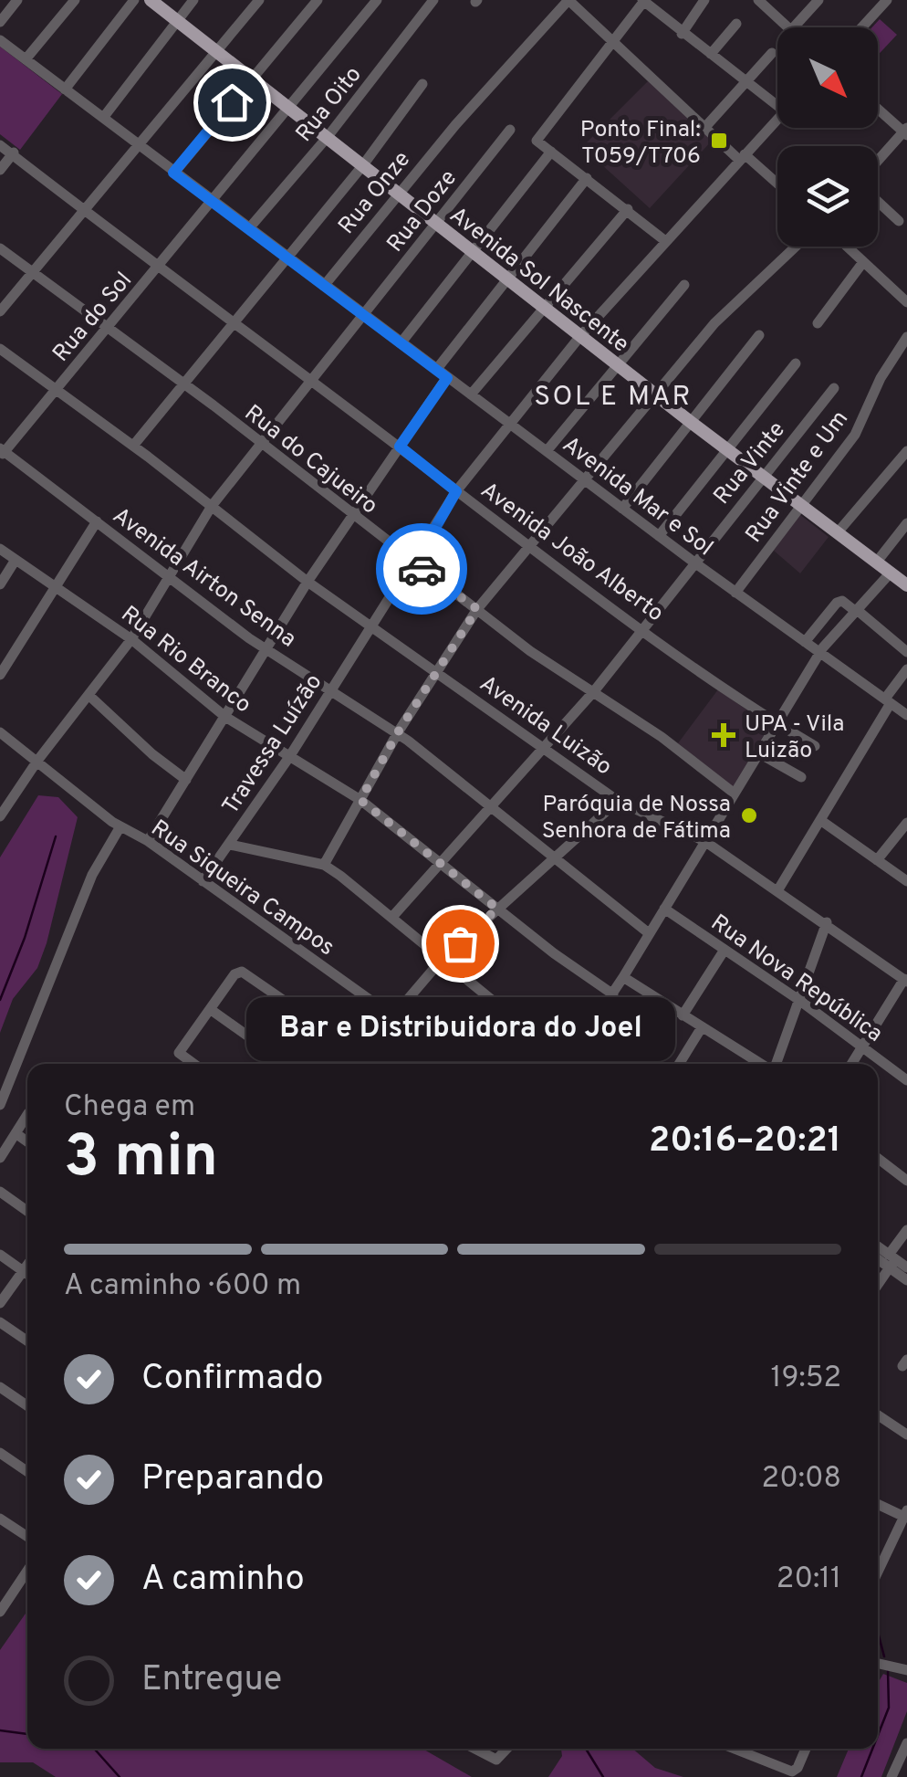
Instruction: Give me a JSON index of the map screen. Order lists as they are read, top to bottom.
{
  "streets": {
    "main road": ["Avenida Sol Nascente"],
    "street": [
      "Rua Oito",
      "Rua Onze",
      "Rua Doze",
      "Rua do Sol",
      "Rua do Cajueiro",
      "Rua Vinte",
      "Rua Vinte e Um",
      "Avenida Mar e Sol",
      "Avenida João Alberto",
      "Avenida Airton Senna",
      "Rua Rio Branco",
      "Avenida Luizão",
      "Travessa Luízão",
      "Rua Siqueira Campos",
      "Rua Nova República"
    ]
  },
  "crossings": [
    ["Rua Oito", "Avenida Sol Nascente"],
    ["Rua Oito", "Avenida Mar e Sol"],
    ["Rua Onze", "Avenida Sol Nascente"],
    ["Rua Onze", "Avenida Mar e Sol"],
    ["Rua Doze", "Avenida Sol Nascente"],
    ["Rua Doze", "Rua do Cajueiro"],
    ["Rua Doze", "Avenida Mar e Sol"],
    ["Rua Doze", "Avenida João Alberto"],
    ["Rua Doze", "Avenida Airton Senna"],
    ["Rua Doze", "Rua Rio Branco"],
    ["Rua Doze", "Avenida Luizão"],
    ["Rua Doze", "Rua Siqueira Campos"],
    ["Avenida Sol Nascente", "Rua do Sol"],
    ["Avenida Sol Nascente", "Rua Vinte"],
    ["Avenida Sol Nascente", "Rua Vinte e Um"],
    ["Avenida Sol Nascente", "Travessa Luízão"],
    ["Rua do Sol", "Rua do Cajueiro"],
    ["Rua do Sol", "Avenida Mar e Sol"],
    ["Rua do Sol", "Avenida João Alberto"],
    ["Rua do Sol", "Avenida Airton Senna"],
    ["Rua do Sol", "Avenida Luizão"],
    ["Rua do Cajueiro", "Rua Vinte"],
    ["Rua do Cajueiro", "Travessa Luízão"],
    ["Rua Vinte", "Avenida Mar e Sol"],
    ["Rua Vinte", "Avenida João Alberto"],
    ["Rua Vinte", "Avenida Airton Senna"],
    ["Rua Vinte", "Rua Rio Branco"],
    ["Rua Vinte", "Avenida Luizão"],
    ["Rua Vinte e Um", "Avenida Mar e Sol"],
    ["Avenida Mar e Sol", "Travessa Luízão"],
    ["Avenida João Alberto", "Travessa Luízão"],
    ["Avenida Airton Senna", "Travessa Luízão"],
    ["Rua Rio Branco", "Travessa Luízão"],
    ["Avenida Luizão", "Travessa Luízão"],
    ["Travessa Luízão", "Rua Siqueira Campos"]
  ],
  "districts": ["SOL E MAR"],
  "places": {
    "transit": ["Ponto Final: T059/T706"],
    "health": ["UPA - Vila Luizão"],
    "other": ["Paróquia de Nossa Senhora de Fátima", "Bar e Distribuidora do Joel"]
  },
  "north": "bottom right",
  "page": {
    "bubble": "Bar e Distribuidora do Joel",
    "heading": ["3 min", "Chega em", "20:16–20:21"],
    "bar": "A caminho · 600 m",
    "list": [
      ["Confirmado", "19:52"],
      ["Preparando", "20:08"],
      ["A caminho", "20:11"],
      "Entregue"
    ]
  }
}
